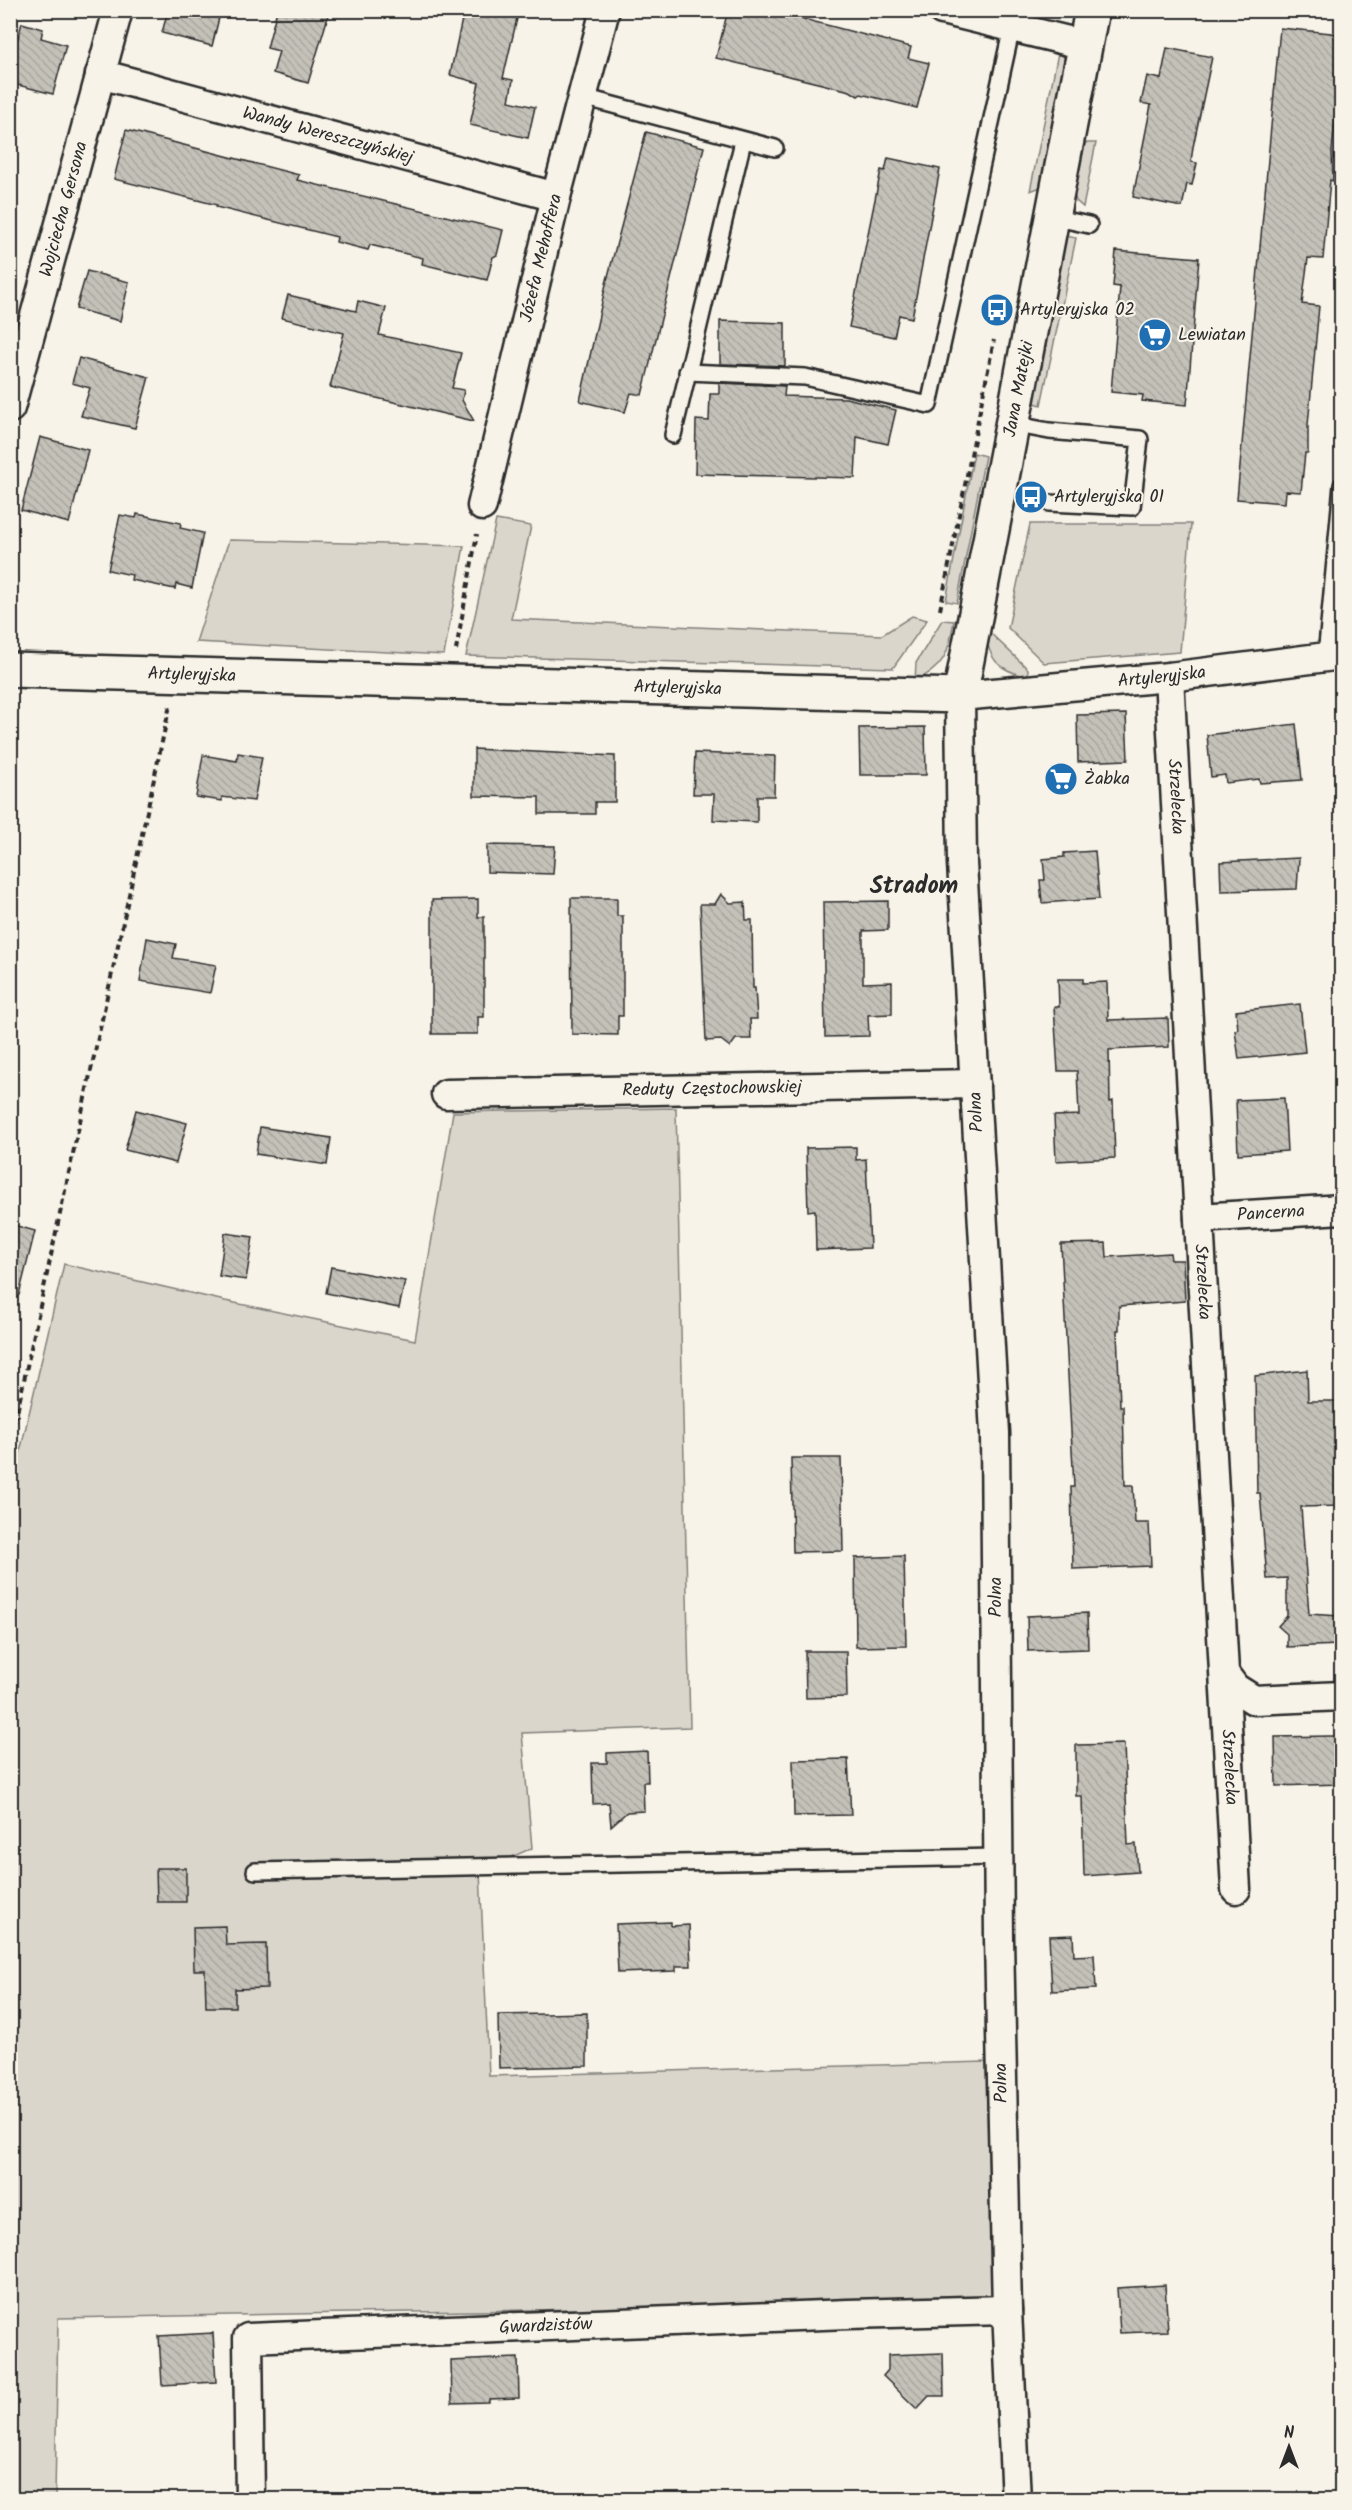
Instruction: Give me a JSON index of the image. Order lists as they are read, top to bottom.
{
  "streets": {
    "street": [
      "Wandy Wereszczyńskiej",
      "Wojciecha Gersona",
      "Józefa Mehoffera",
      "Jana Matejki",
      "Artyleryjska",
      "Strzelecka",
      "Reduty Częstochowskiej",
      "Polna",
      "Pancerna",
      "Gwardzistów"
    ]
  },
  "crossings": [
    ["Wandy Wereszczyńskiej", "Wojciecha Gersona"],
    ["Wandy Wereszczyńskiej", "Józefa Mehoffera"],
    ["Jana Matejki", "Artyleryjska"],
    ["Jana Matejki", "Polna"],
    ["Artyleryjska", "Strzelecka"],
    ["Artyleryjska", "Polna"],
    ["Strzelecka", "Pancerna"],
    ["Reduty Częstochowskiej", "Polna"],
    ["Polna", "Gwardzistów"]
  ],
  "districts": ["Stradom"],
  "places": {
    "bus stop": ["Artyleryjska 02", "Artyleryjska 01"],
    "supermarket": ["Lewiatan", "Żabka"]
  },
  "north": "top"
}
